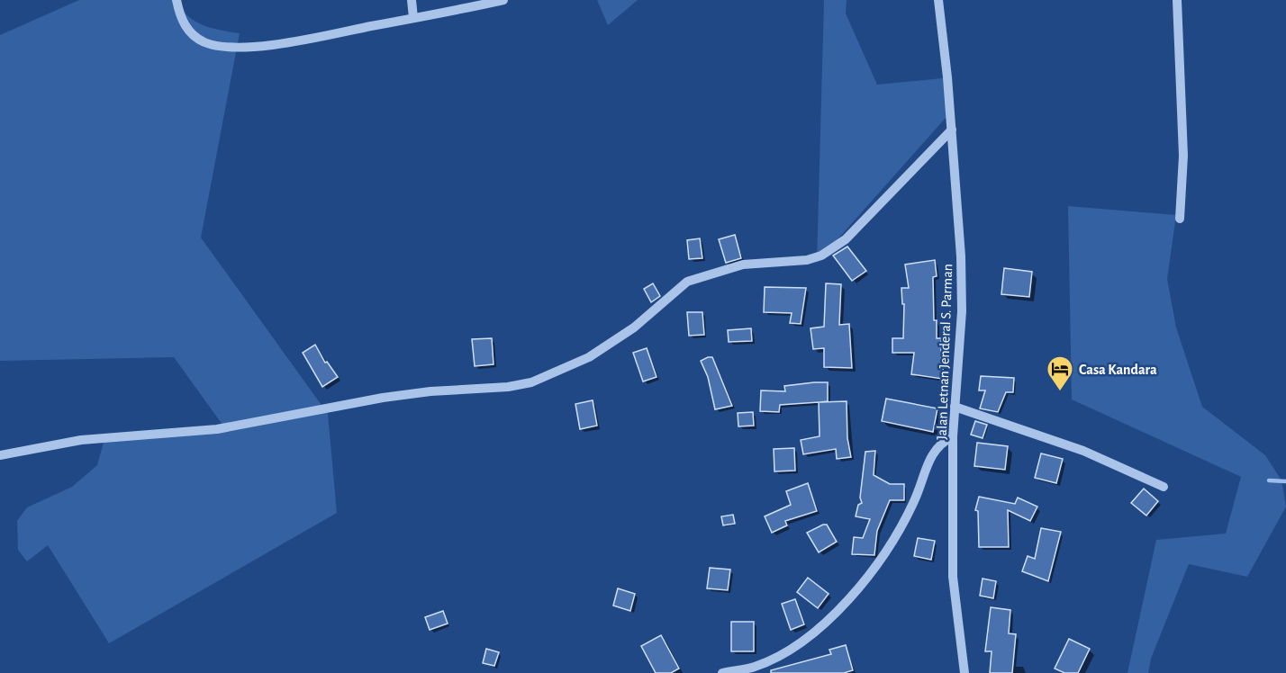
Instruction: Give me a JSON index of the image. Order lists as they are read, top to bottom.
{
  "streets": {
    "street": ["Jalan Letnan Jenderal S. Parman"]
  },
  "places": {
    "hotel": ["Casa Kandara"]
  }
}
